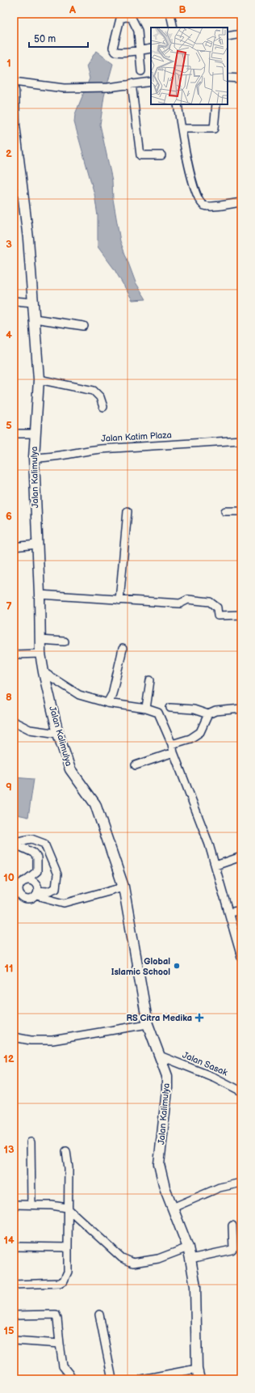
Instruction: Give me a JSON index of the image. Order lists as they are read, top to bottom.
{
  "streets": {
    "street": ["Jalan Katim Plaza", "Jalan Kalimulya", "Jalan Sasak"]
  },
  "crossings": [
    ["Jalan Katim Plaza", "Jalan Kalimulya"],
    ["Jalan Kalimulya", "Jalan Sasak"]
  ],
  "places": {
    "other": ["Global Islamic School"],
    "health": ["RS Citra Medika"]
  },
  "scale_bar": "50 m",
  "grid": {
    "columns": ["A", "B"],
    "rows": [
      "1",
      "2",
      "3",
      "4",
      "5",
      "6",
      "7",
      "8",
      "9",
      "10",
      "11",
      "12",
      "13",
      "14",
      "15"
    ]
  }
}
